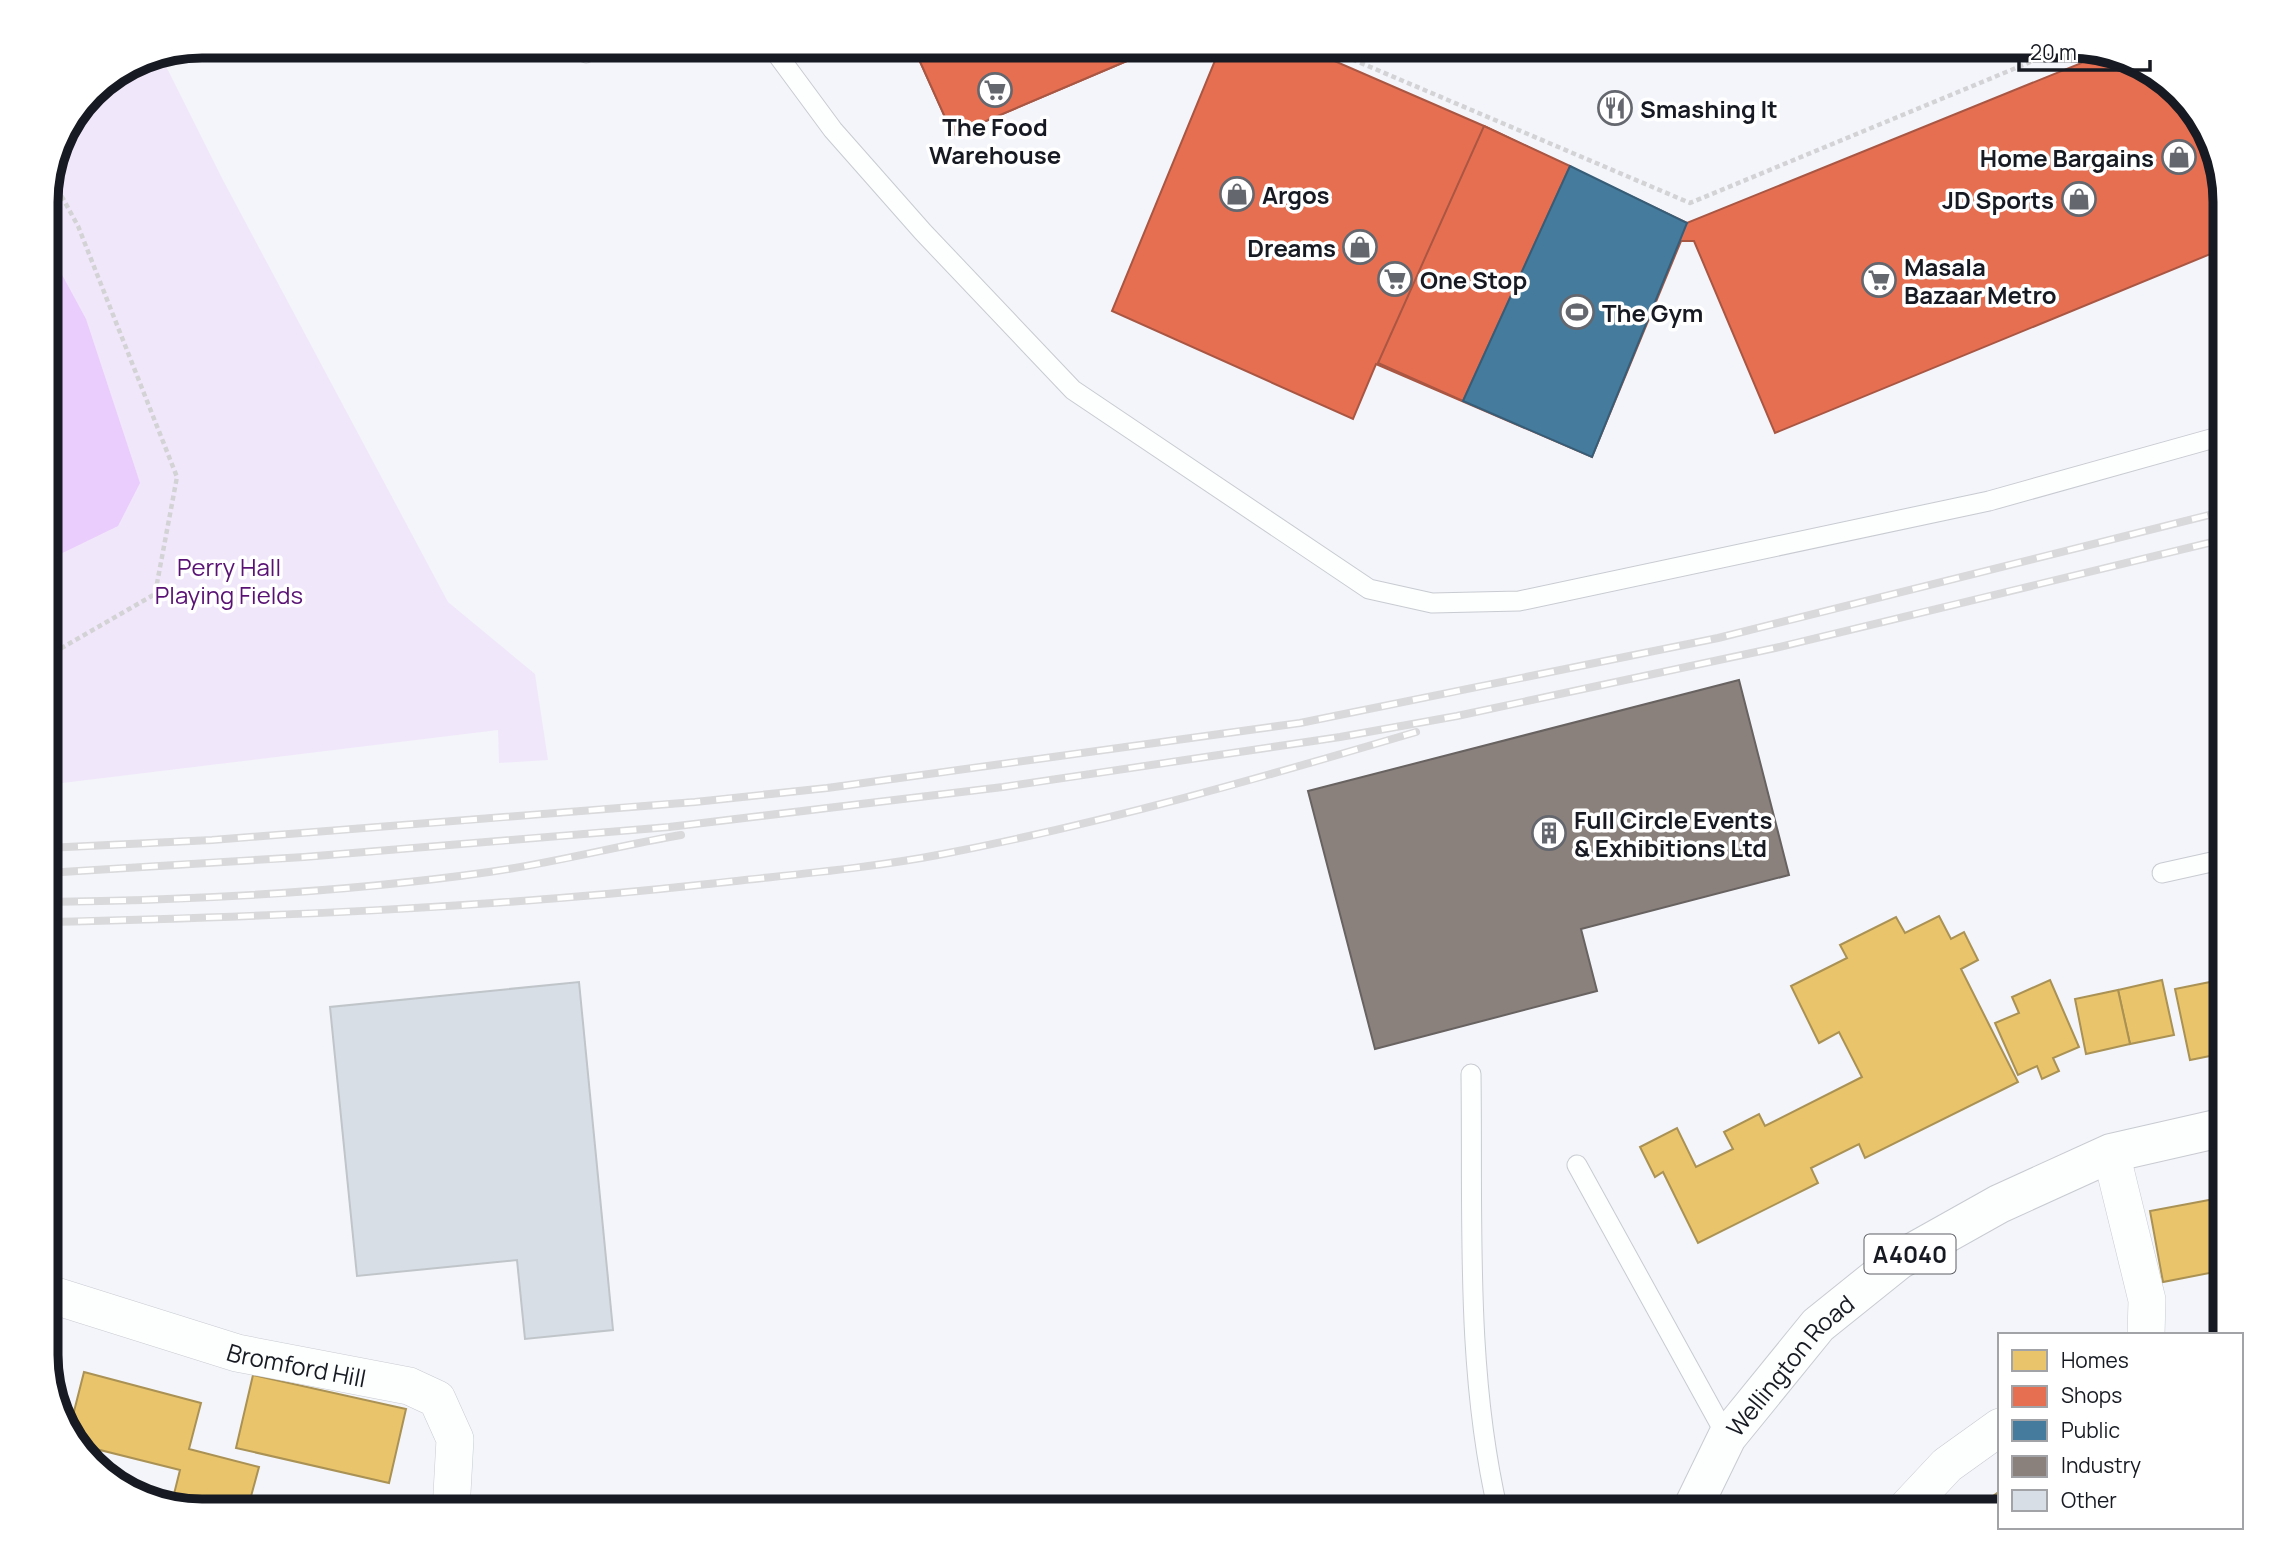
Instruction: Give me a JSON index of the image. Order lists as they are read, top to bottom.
{
  "streets": {
    "main road": ["A4040", "Wellington Road"],
    "street": ["Bromford Hill"]
  },
  "parks": ["Perry Hall Playing Fields"],
  "places": {
    "supermarket": ["The Food Warehouse", "One Stop", "Masala Bazaar Metro"],
    "restaurant": ["Smashing It"],
    "shop": [
      "Home Bargains",
      "Argos",
      "JD Sports",
      "Dreams"
    ],
    "sports": ["The Gym"],
    "building": ["Full Circle Events & Exhibitions Ltd"]
  },
  "legend": [
    "Homes",
    "Shops",
    "Public",
    "Industry",
    "Other"
  ],
  "scale_bar": "20 m"
}
